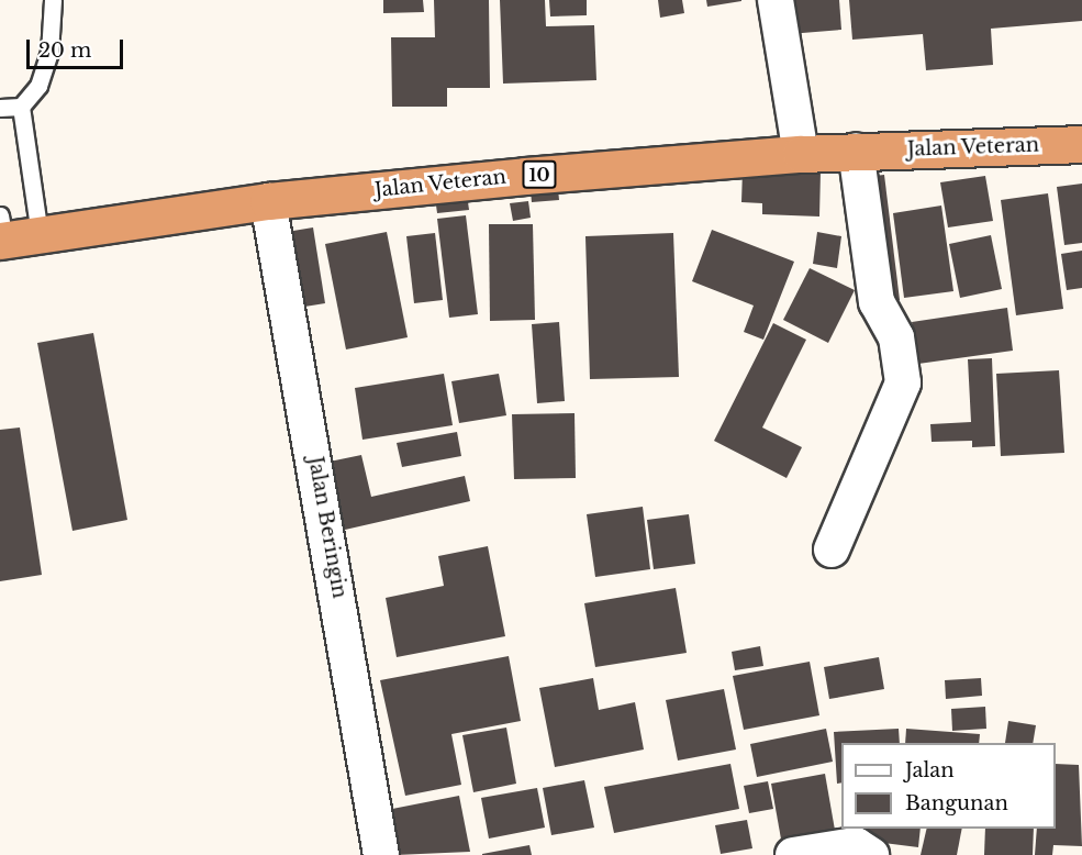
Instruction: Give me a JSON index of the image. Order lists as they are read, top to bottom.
{
  "streets": {
    "highway": ["Jalan Veteran", "10"],
    "street": ["Jalan Beringin"]
  },
  "crossings": [
    ["Jalan Veteran", "Jalan Beringin"]
  ],
  "legend": ["Jalan", "Bangunan"],
  "scale_bar": "20 m"
}
